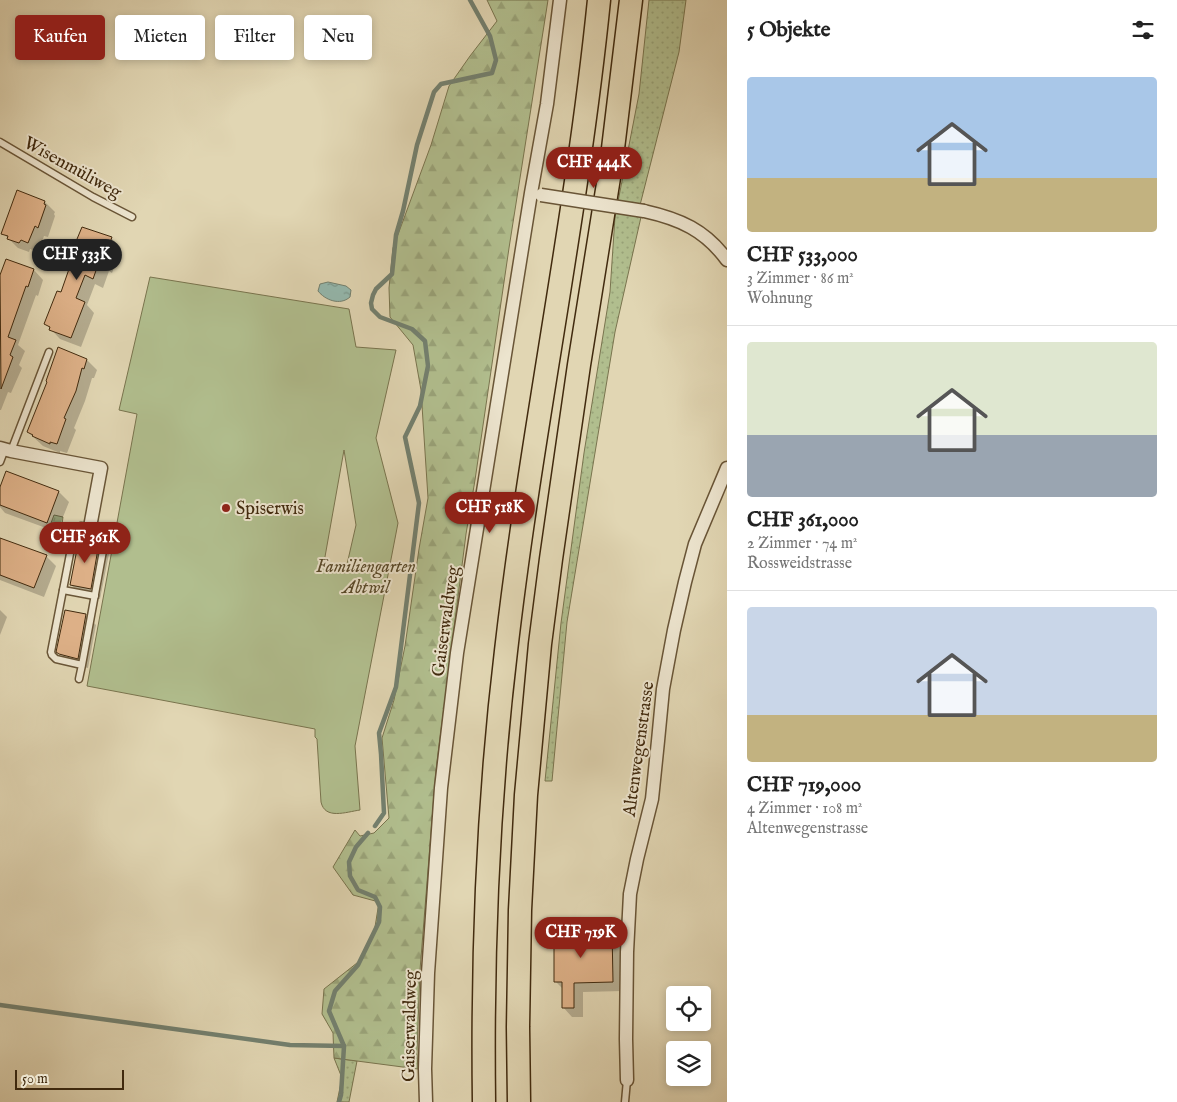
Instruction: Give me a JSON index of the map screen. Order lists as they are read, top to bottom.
{
  "streets": {
    "street": ["Gaiserwaldweg", "Altenwegenstrasse"],
    "lane": ["Wisenmüliweg"]
  },
  "parks": ["Familiengarten Abtwil"],
  "places": ["Spiserwis"],
  "scale_bar": "50 m",
  "page": {
    "heading": "5 Objekte",
    "chip": [
      "Kaufen",
      "Mieten",
      "Filter",
      "Neu"
    ],
    "list": [
      {
        "name": "CHF 533,000",
        "note": "3 Zimmer · 86 m² · Wohnung"
      },
      {
        "name": "CHF 361,000",
        "note": "2 Zimmer · 74 m² · Rossweidstrasse"
      },
      {
        "name": "CHF 719,000",
        "note": "4 Zimmer · 108 m² · Altenwegenstrasse"
      }
    ],
    "price": [
      "CHF 444K",
      "CHF 533K",
      "CHF 518K",
      "CHF 361K",
      "CHF 719K"
    ],
    "scale": "50 m"
  }
}
